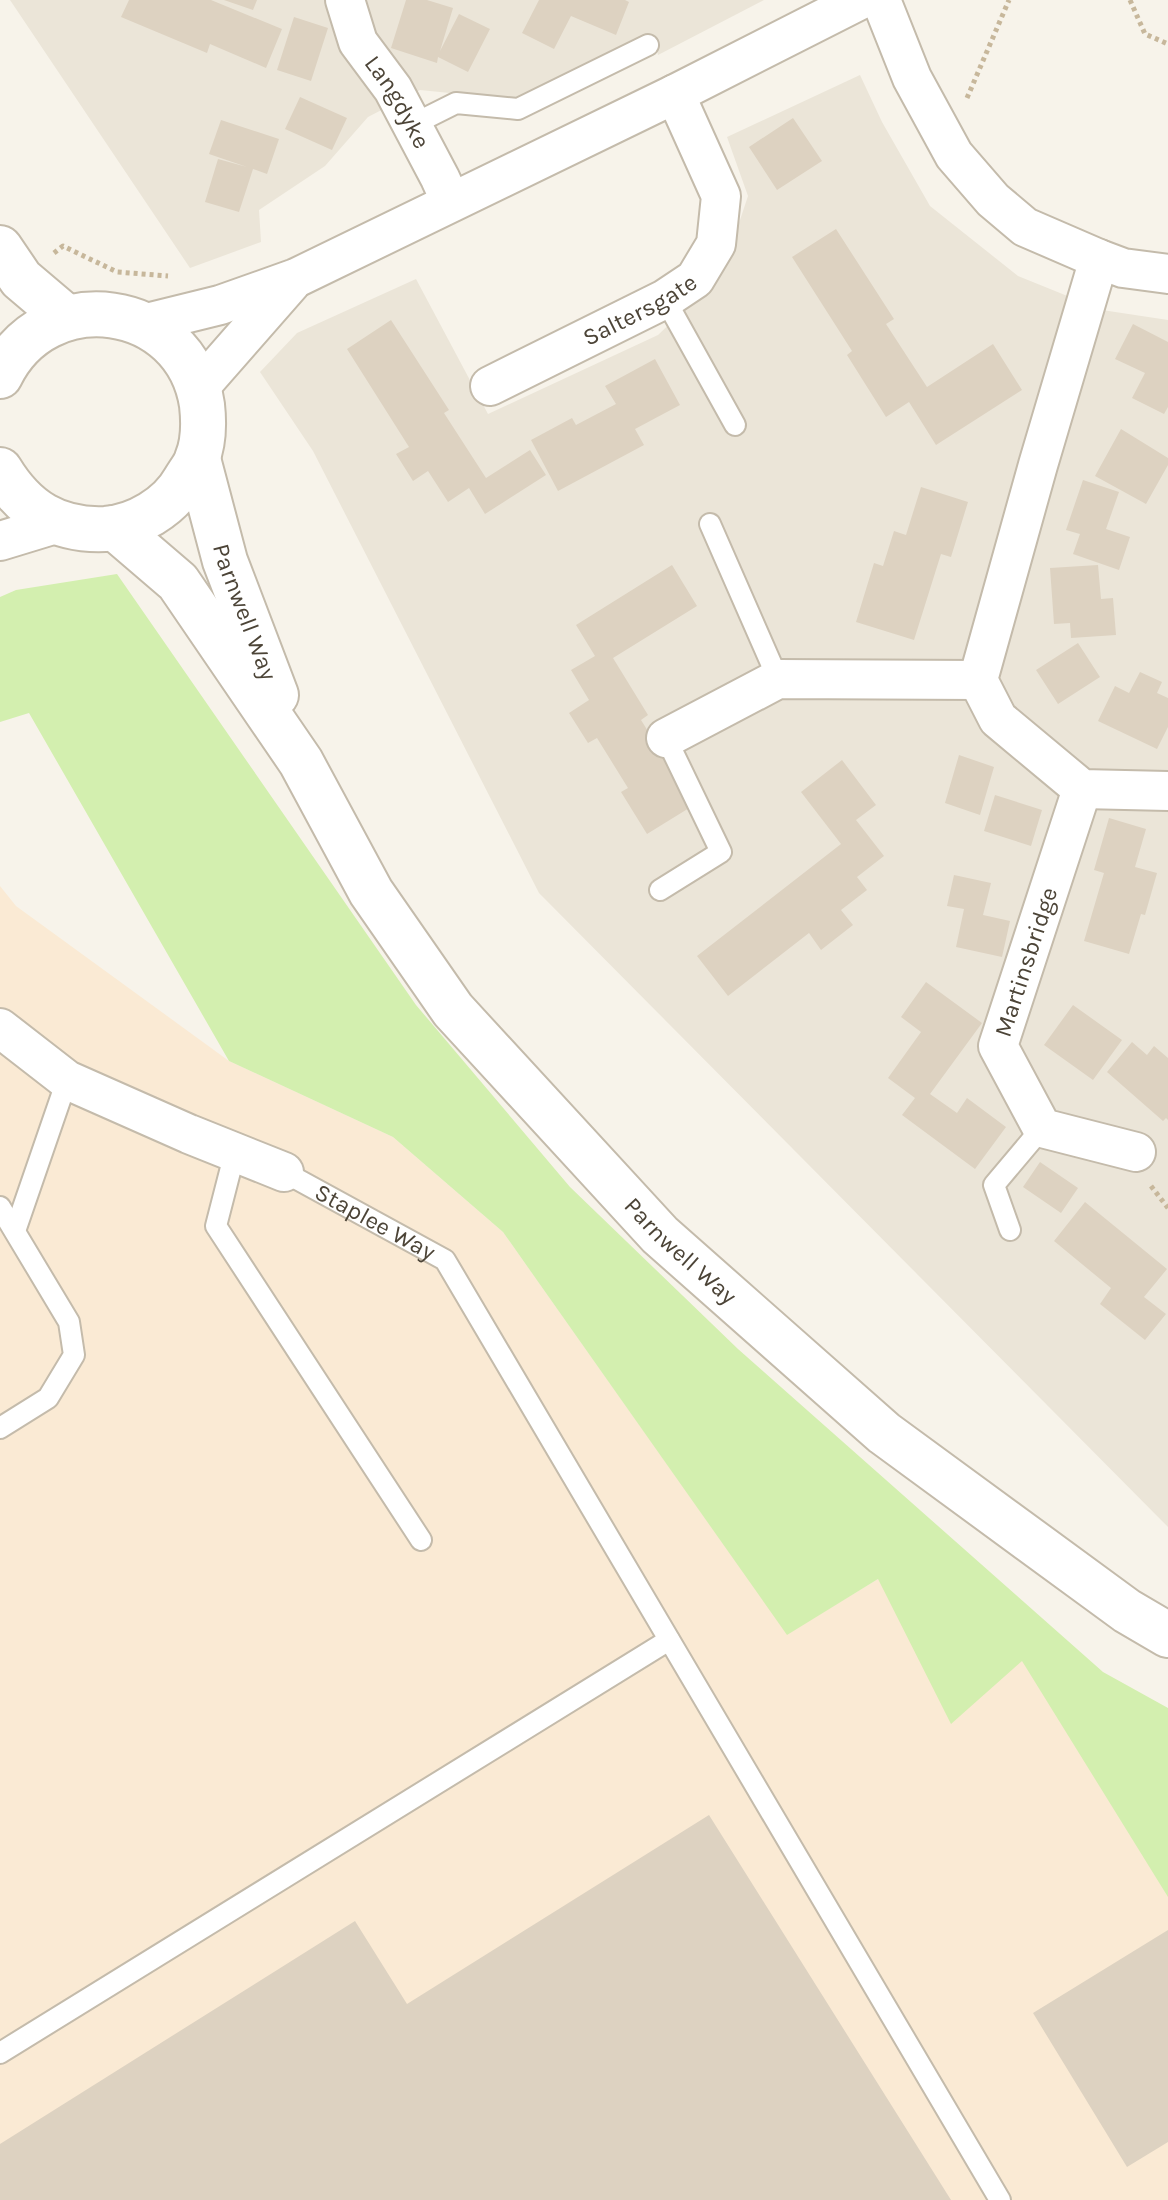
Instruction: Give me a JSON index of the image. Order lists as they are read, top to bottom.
{
  "streets": {
    "street": [
      "Langdyke",
      "Saltersgate",
      "Parnwell Way",
      "Martinsbridge",
      "Staplee Way"
    ]
  }
}
